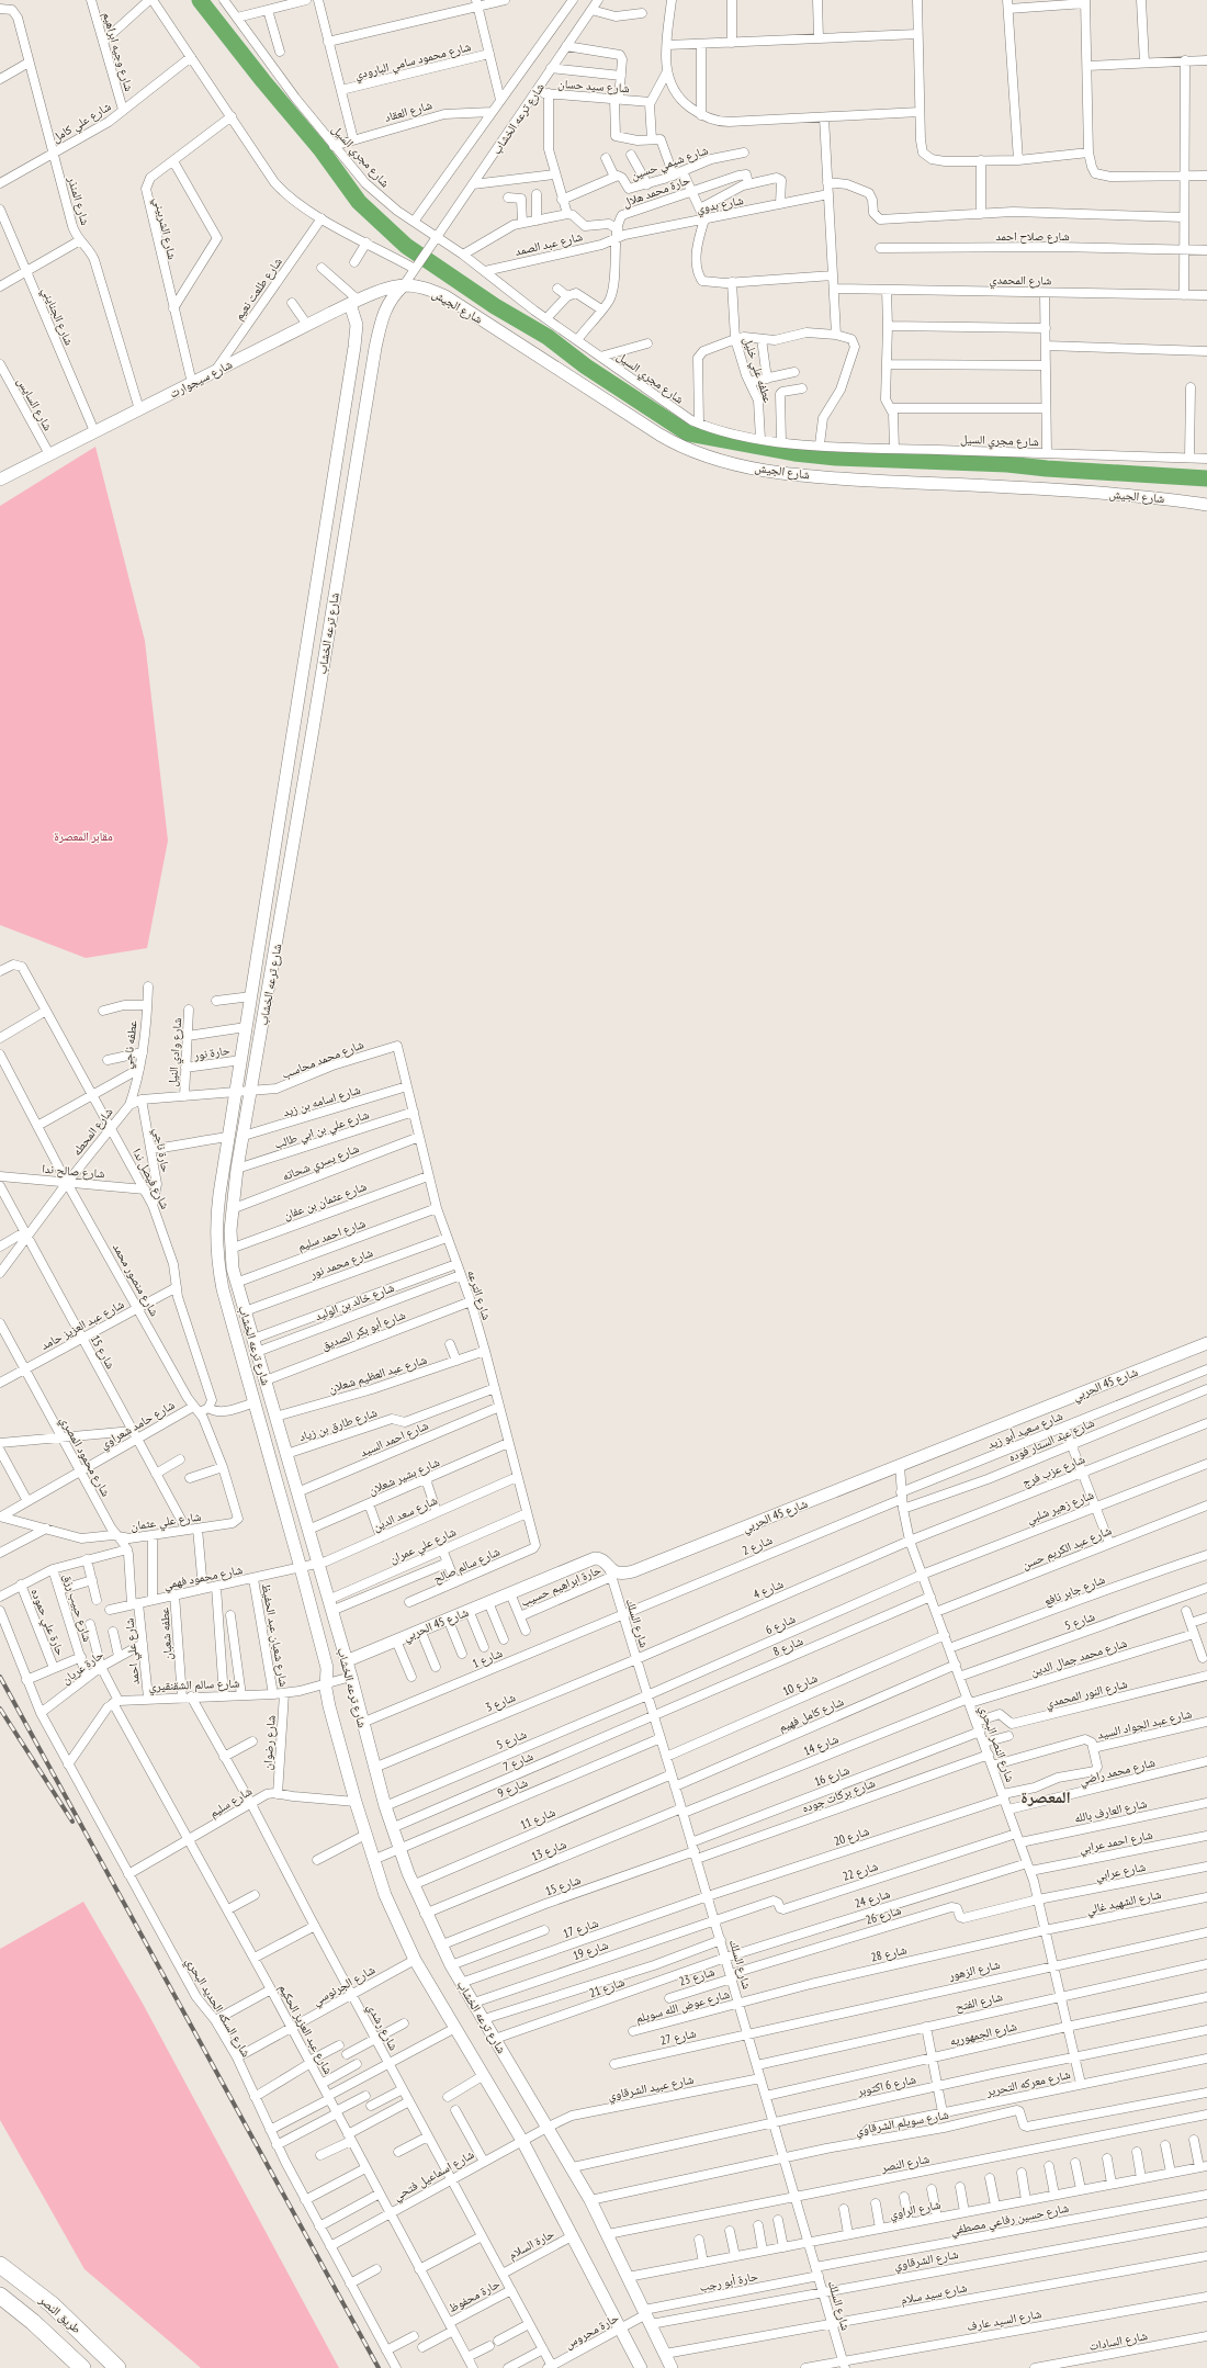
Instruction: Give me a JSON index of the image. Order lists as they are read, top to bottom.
{
  "streets": {
    "highway": ["طريق النصر"],
    "street": [
      "شارع وجيه ابراهيم",
      "شارع محمود سامي البارودي",
      "شارع سيد حسان",
      "شارع العقاد",
      "شارع ترعه الخشاب",
      "شارع علي كامل",
      "شارع مجري السيل",
      "شارع شيمي حسين",
      "حارة محمد هلال",
      "شارع المنذر",
      "شارع بدوي",
      "شارع الشربيني",
      "شارع صلاح احمد",
      "شارع عبد الصمد",
      "شارع المحمدي",
      "شارع طلعت نعيم",
      "شارع الجيش",
      "شارع الجنايني",
      "عطفه علي خليل",
      "شارع سيجوارت",
      "شارع السايس",
      "عطفه ناجي",
      "شارع وادي النيل",
      "حارة نور",
      "شارع محمد محاسب",
      "شارع اسامه بن زيد",
      "شارع علي بن ابي طالب",
      "شارع المحطه",
      "حارة ناجي",
      "شارع يسري شحاته",
      "شارع صالح ندا",
      "شارع فيصل ندا",
      "شارع عثمان بن عفان",
      "شارع احمد سليم",
      "شارع محمد نور",
      "شارع منصور محمد",
      "شارع الترعه",
      "شارع خالد بن الوليد",
      "شارع عبد العزيز حامد",
      "شارع أبو بكر الصديق",
      "شارع 15",
      "شارع عبد العظيم شعلان",
      "شارع 45 الحربي",
      "شارع حامد شعراوي",
      "شارع طارق بن زياد",
      "شارع سعيد أبو زيد",
      "شارع احمد السيد",
      "شارع عبد الستار فوده",
      "شارع محمود المصري",
      "شارع عزب فرج",
      "شارع بشير شعلان",
      "شارع زهير شلبي",
      "شارع سعد الدين",
      "شارع علي عثمان",
      "شارع علي عمران",
      "شارع 2",
      "شارع عبد الكريم حسن",
      "شارع سالم صالح",
      "شارع محمود فهمي",
      "حارة ابراهيم حسيب",
      "شارع 4",
      "شارع جابر نافع",
      "شارع حبيب رزق",
      "شارع 5",
      "حارة علي حموده",
      "شارع السلك",
      "شارع 6",
      "عطفه شعبان",
      "شارع شعبان عبد الحفيظ",
      "شارع 8",
      "شارع علي احمد",
      "شارع محمد جمال الدين",
      "شارع 1",
      "حارة عريان",
      "شارع سالم الشقنقيري",
      "شارع 10",
      "شارع النور المحمدي",
      "شارع 3",
      "شارع كامل فهيم",
      "شارع عبد الجواد السيد",
      "شارع رضوان",
      "شارع النصر البحري",
      "شارع 14",
      "شارع 7",
      "شارع محمد راضي",
      "شارع 16",
      "شارع 9",
      "شارع بركات جوده",
      "شارع سليم",
      "شارع العارف بالله",
      "شارع 11",
      "شارع 20",
      "شارع احمد عرابي",
      "شارع 13",
      "شارع 22",
      "شارع عرابي",
      "شارع 24",
      "شارع الشهيد غالي",
      "شارع 26",
      "شارع 17",
      "شارع 19",
      "شارع 28",
      "شارع الزهور",
      "شارع 23",
      "شارع الجرنوسي",
      "شارع 21",
      "شارع الفتح",
      "شارع عوض الله سويلم",
      "شارع السكه الحديد البحري",
      "شارع رشدي",
      "شارع عبد العزيز الحكيم",
      "شارع الجمهوريه",
      "شارع 27",
      "شارع معركه التحرير",
      "شارع 6 اكتوبر",
      "شارع عبيد الشرقاوي",
      "شارع سويلم الشرقاوي",
      "شارع النصر",
      "شارع اسماعيل فتحي",
      "شارع الراوي",
      "شارع حسين رفاعي مصطفي",
      "حارة السلام",
      "شارع الشرقاوي",
      "حارة أبو رجب",
      "شارع سيد سلام",
      "حارة محفوظ",
      "شارع السيد عارف",
      "حارة محروس",
      "شارع السادات"
    ]
  },
  "crossings": [
    ["شارع وجيه ابراهيم", "شارع علي كامل"],
    ["شارع سيد حسان", "شارع ترعه الخشاب"],
    ["شارع العقاد", "شارع ترعه الخشاب"],
    ["شارع العقاد", "شارع مجري السيل"],
    ["شارع ترعه الخشاب", "شارع مجري السيل"],
    ["شارع ترعه الخشاب", "شارع الجيش"],
    ["شارع ترعه الخشاب", "شارع سيجوارت"],
    ["شارع ترعه الخشاب", "حارة نور"],
    ["شارع ترعه الخشاب", "شارع محمد محاسب"],
    ["شارع ترعه الخشاب", "شارع اسامه بن زيد"],
    ["شارع ترعه الخشاب", "شارع علي بن ابي طالب"],
    ["شارع ترعه الخشاب", "شارع المحطه"],
    ["شارع ترعه الخشاب", "شارع يسري شحاته"],
    ["شارع ترعه الخشاب", "شارع عثمان بن عفان"],
    ["شارع ترعه الخشاب", "شارع احمد سليم"],
    ["شارع ترعه الخشاب", "شارع محمد نور"],
    ["شارع ترعه الخشاب", "شارع خالد بن الوليد"],
    ["شارع ترعه الخشاب", "شارع أبو بكر الصديق"],
    ["شارع ترعه الخشاب", "شارع 15"],
    ["شارع ترعه الخشاب", "شارع عبد العظيم شعلان"],
    ["شارع ترعه الخشاب", "شارع 45 الحربي"],
    ["شارع ترعه الخشاب", "شارع طارق بن زياد"],
    ["شارع ترعه الخشاب", "شارع احمد السيد"],
    ["شارع ترعه الخشاب", "شارع بشير شعلان"],
    ["شارع ترعه الخشاب", "شارع سعد الدين"],
    ["شارع ترعه الخشاب", "شارع علي عمران"],
    ["شارع ترعه الخشاب", "شارع سالم صالح"],
    ["شارع ترعه الخشاب", "شارع محمود فهمي"],
    ["شارع ترعه الخشاب", "شارع 5"],
    ["شارع ترعه الخشاب", "شارع 1"],
    ["شارع ترعه الخشاب", "شارع سالم الشقنقيري"],
    ["شارع ترعه الخشاب", "شارع 3"],
    ["شارع ترعه الخشاب", "شارع 7"],
    ["شارع ترعه الخشاب", "شارع 9"],
    ["شارع ترعه الخشاب", "شارع سليم"],
    ["شارع ترعه الخشاب", "شارع 11"],
    ["شارع ترعه الخشاب", "شارع 13"],
    ["شارع ترعه الخشاب", "شارع 17"],
    ["شارع ترعه الخشاب", "شارع 19"],
    ["شارع ترعه الخشاب", "شارع الجرنوسي"],
    ["شارع ترعه الخشاب", "شارع 21"],
    ["شارع ترعه الخشاب", "شارع 6 اكتوبر"],
    ["شارع ترعه الخشاب", "شارع عبيد الشرقاوي"],
    ["شارع ترعه الخشاب", "شارع سويلم الشرقاوي"],
    ["شارع ترعه الخشاب", "شارع النصر"],
    ["شارع ترعه الخشاب", "شارع اسماعيل فتحي"],
    ["شارع ترعه الخشاب", "شارع الراوي"],
    ["شارع ترعه الخشاب", "حارة السلام"],
    ["شارع ترعه الخشاب", "شارع الشرقاوي"],
    ["شارع ترعه الخشاب", "حارة أبو رجب"],
    ["شارع ترعه الخشاب", "شارع سيد سلام"],
    ["شارع ترعه الخشاب", "حارة محروس"],
    ["شارع علي كامل", "شارع المنذر"],
    ["شارع مجري السيل", "شارع عبد الصمد"],
    ["شارع مجري السيل", "عطفه علي خليل"],
    ["حارة محمد هلال", "شارع بدوي"],
    ["حارة محمد هلال", "شارع عبد الصمد"],
    ["شارع المنذر", "شارع سيجوارت"],
    ["شارع بدوي", "شارع عبد الصمد"],
    ["شارع الشربيني", "شارع سيجوارت"],
    ["شارع طلعت نعيم", "شارع سيجوارت"],
    ["شارع الجيش", "شارع سيجوارت"],
    ["شارع الجنايني", "شارع سيجوارت"],
    ["شارع سيجوارت", "شارع السايس"],
    ["عطفه ناجي", "شارع المحطه"],
    ["شارع وادي النيل", "حارة نور"],
    ["شارع وادي النيل", "شارع المحطه"],
    ["شارع محمد محاسب", "شارع المحطه"],
    ["شارع محمد محاسب", "شارع الترعه"],
    ["شارع اسامه بن زيد", "شارع الترعه"],
    ["شارع علي بن ابي طالب", "شارع الترعه"],
    ["شارع المحطه", "حارة ناجي"],
    ["شارع المحطه", "شارع صالح ندا"],
    ["شارع المحطه", "شارع فيصل ندا"],
    ["شارع المحطه", "شارع منصور محمد"],
    ["شارع المحطه", "شارع 15"],
    ["حارة ناجي", "شارع فيصل ندا"],
    ["شارع يسري شحاته", "شارع الترعه"],
    ["شارع صالح ندا", "شارع فيصل ندا"],
    ["شارع صالح ندا", "شارع منصور محمد"],
    ["شارع فيصل ندا", "شارع عبد العزيز حامد"],
    ["شارع عثمان بن عفان", "شارع الترعه"],
    ["شارع احمد سليم", "شارع الترعه"],
    ["شارع محمد نور", "شارع الترعه"],
    ["شارع منصور محمد", "شارع عبد العزيز حامد"],
    ["شارع منصور محمد", "شارع حامد شعراوي"],
    ["شارع منصور محمد", "شارع علي عثمان"],
    ["شارع الترعه", "شارع خالد بن الوليد"],
    ["شارع الترعه", "شارع أبو بكر الصديق"],
    ["شارع الترعه", "شارع عبد العظيم شعلان"],
    ["شارع الترعه", "شارع طارق بن زياد"],
    ["شارع الترعه", "شارع احمد السيد"],
    ["شارع الترعه", "شارع بشير شعلان"],
    ["شارع الترعه", "شارع سعد الدين"],
    ["شارع الترعه", "شارع علي عمران"],
    ["شارع الترعه", "شارع سالم صالح"],
    ["شارع عبد العزيز حامد", "شارع 15"],
    ["شارع عبد العزيز حامد", "شارع محمود المصري"],
    ["شارع 15", "شارع حامد شعراوي"],
    ["شارع 15", "شارع علي عثمان"],
    ["شارع 15", "شارع السلك"],
    ["شارع 15", "شارع 16"],
    ["شارع 15", "شارع بركات جوده"],
    ["شارع 45 الحربي", "حارة ابراهيم حسيب"],
    ["شارع 45 الحربي", "شارع السلك"],
    ["شارع 45 الحربي", "شارع النصر البحري"],
    ["شارع حامد شعراوي", "شارع محمود المصري"],
    ["شارع حامد شعراوي", "شارع علي عثمان"],
    ["شارع سعيد أبو زيد", "شارع 2"],
    ["شارع سعيد أبو زيد", "شارع النصر البحري"],
    ["شارع عبد الستار فوده", "شارع النصر البحري"],
    ["شارع محمود المصري", "شارع علي عثمان"],
    ["شارع عزب فرج", "شارع 4"],
    ["شارع عزب فرج", "شارع النصر البحري"],
    ["شارع زهير شلبي", "شارع 6"],
    ["شارع زهير شلبي", "شارع النصر البحري"],
    ["شارع سعد الدين", "شارع محمود فهمي"],
    ["شارع علي عمران", "شارع سالم صالح"],
    ["شارع 2", "شارع السلك"],
    ["شارع 2", "شارع 1"],
    ["شارع 2", "شارع النصر البحري"],
    ["شارع عبد الكريم حسن", "شارع النصر البحري"],
    ["شارع محمود فهمي", "عطفه شعبان"],
    ["شارع محمود فهمي", "شارع شعبان عبد الحفيظ"],
    ["شارع محمود فهمي", "شارع علي احمد"],
    ["حارة ابراهيم حسيب", "شارع السلك"],
    ["شارع 4", "شارع السلك"],
    ["شارع 4", "شارع 3"],
    ["شارع 4", "شارع النصر البحري"],
    ["شارع جابر نافع", "شارع النصر البحري"],
    ["شارع حبيب رزق", "حارة عريان"],
    ["شارع 5", "شارع السلك"],
    ["شارع 5", "شارع 6"],
    ["شارع 5", "شارع النصر البحري"],
    ["شارع السلك", "شارع 6"],
    ["شارع السلك", "شارع 8"],
    ["شارع السلك", "شارع 1"],
    ["شارع السلك", "شارع 10"],
    ["شارع السلك", "شارع 3"],
    ["شارع السلك", "شارع كامل فهيم"],
    ["شارع السلك", "شارع 14"],
    ["شارع السلك", "شارع 7"],
    ["شارع السلك", "شارع 16"],
    ["شارع السلك", "شارع 9"],
    ["شارع السلك", "شارع بركات جوده"],
    ["شارع السلك", "شارع 11"],
    ["شارع السلك", "شارع 20"],
    ["شارع السلك", "شارع 13"],
    ["شارع السلك", "شارع 22"],
    ["شارع السلك", "شارع 24"],
    ["شارع السلك", "شارع 26"],
    ["شارع السلك", "شارع 17"],
    ["شارع السلك", "شارع 19"],
    ["شارع السلك", "شارع 28"],
    ["شارع السلك", "شارع الزهور"],
    ["شارع السلك", "شارع 23"],
    ["شارع السلك", "شارع 21"],
    ["شارع السلك", "شارع الفتح"],
    ["شارع السلك", "شارع عوض الله سويلم"],
    ["شارع السلك", "شارع الجمهوريه"],
    ["شارع السلك", "شارع 27"],
    ["شارع السلك", "شارع 6 اكتوبر"],
    ["شارع السلك", "شارع عبيد الشرقاوي"],
    ["شارع السلك", "شارع سويلم الشرقاوي"],
    ["شارع السلك", "شارع النصر"],
    ["شارع السلك", "شارع الراوي"],
    ["شارع السلك", "شارع حسين رفاعي مصطفي"],
    ["شارع السلك", "شارع الشرقاوي"],
    ["شارع السلك", "حارة أبو رجب"],
    ["شارع السلك", "شارع سيد سلام"],
    ["شارع السلك", "شارع السيد عارف"],
    ["شارع 6", "شارع النصر البحري"],
    ["عطفه شعبان", "شارع سالم الشقنقيري"],
    ["عطفه شعبان", "شارع رشدي"],
    ["شارع شعبان عبد الحفيظ", "شارع سالم الشقنقيري"],
    ["شارع 8", "شارع النصر البحري"],
    ["شارع 8", "شارع 7"],
    ["شارع علي احمد", "حارة عريان"],
    ["شارع علي احمد", "شارع سالم الشقنقيري"],
    ["شارع محمد جمال الدين", "شارع النصر البحري"],
    ["شارع محمد جمال الدين", "شارع 14"],
    ["حارة عريان", "شارع السكه الحديد البحري"],
    ["حارة عريان", "شارع عبد العزيز الحكيم"],
    ["شارع سالم الشقنقيري", "شارع رضوان"],
    ["شارع سالم الشقنقيري", "شارع رشدي"],
    ["شارع سالم الشقنقيري", "شارع عبد العزيز الحكيم"],
    ["شارع 10", "شارع النصر البحري"],
    ["شارع النور المحمدي", "شارع النصر البحري"],
    ["شارع كامل فهيم", "شارع النصر البحري"],
    ["شارع عبد الجواد السيد", "شارع النصر البحري"],
    ["شارع عبد الجواد السيد", "شارع 20"],
    ["شارع رضوان", "شارع سليم"],
    ["شارع النصر البحري", "شارع 14"],
    ["شارع النصر البحري", "شارع محمد راضي"],
    ["شارع النصر البحري", "شارع 16"],
    ["شارع النصر البحري", "شارع بركات جوده"],
    ["شارع النصر البحري", "شارع العارف بالله"],
    ["شارع النصر البحري", "شارع 20"],
    ["شارع النصر البحري", "شارع احمد عرابي"],
    ["شارع النصر البحري", "شارع 22"],
    ["شارع النصر البحري", "شارع عرابي"],
    ["شارع النصر البحري", "شارع 24"],
    ["شارع النصر البحري", "شارع الشهيد غالي"],
    ["شارع النصر البحري", "شارع 26"],
    ["شارع النصر البحري", "شارع 28"],
    ["شارع النصر البحري", "شارع الزهور"],
    ["شارع النصر البحري", "شارع الفتح"],
    ["شارع النصر البحري", "شارع الجمهوريه"],
    ["شارع النصر البحري", "شارع معركه التحرير"],
    ["شارع النصر البحري", "شارع 6 اكتوبر"],
    ["شارع 14", "شارع 13"],
    ["شارع 16", "شارع بركات جوده"],
    ["شارع سليم", "شارع السكه الحديد البحري"],
    ["شارع سليم", "شارع رشدي"],
    ["شارع سليم", "شارع عبد العزيز الحكيم"],
    ["شارع 20", "شارع 17"],
    ["شارع احمد عرابي", "شارع 24"],
    ["شارع 22", "شارع 19"],
    ["شارع عرابي", "شارع 26"],
    ["شارع 24", "شارع 21"],
    ["شارع الشهيد غالي", "شارع 28"],
    ["شارع 26", "شارع 23"],
    ["شارع 28", "شارع عوض الله سويلم"],
    ["شارع الزهور", "شارع 27"],
    ["شارع الجرنوسي", "شارع السكه الحديد البحري"],
    ["شارع الجرنوسي", "شارع رشدي"],
    ["شارع الجرنوسي", "شارع عبد العزيز الحكيم"],
    ["شارع السكه الحديد البحري", "شارع اسماعيل فتحي"],
    ["شارع رشدي", "شارع اسماعيل فتحي"],
    ["شارع رشدي", "حارة السلام"],
    ["شارع رشدي", "حارة محفوظ"],
    ["شارع رشدي", "حارة محروس"],
    ["شارع عبد العزيز الحكيم", "شارع اسماعيل فتحي"],
    ["شارع عبد العزيز الحكيم", "حارة محفوظ"],
    ["شارع معركه التحرير", "شارع سويلم الشرقاوي"],
    ["شارع عبيد الشرقاوي", "شارع اسماعيل فتحي"],
    ["شارع حسين رفاعي مصطفي", "حارة أبو رجب"],
    ["شارع الشرقاوي", "حارة أبو رجب"],
    ["شارع الشرقاوي", "حارة محروس"],
    ["حارة أبو رجب", "حارة محروس"]
  ],
  "districts": ["المعصرة"],
  "parks": ["مقابر المعصرة"]
}
